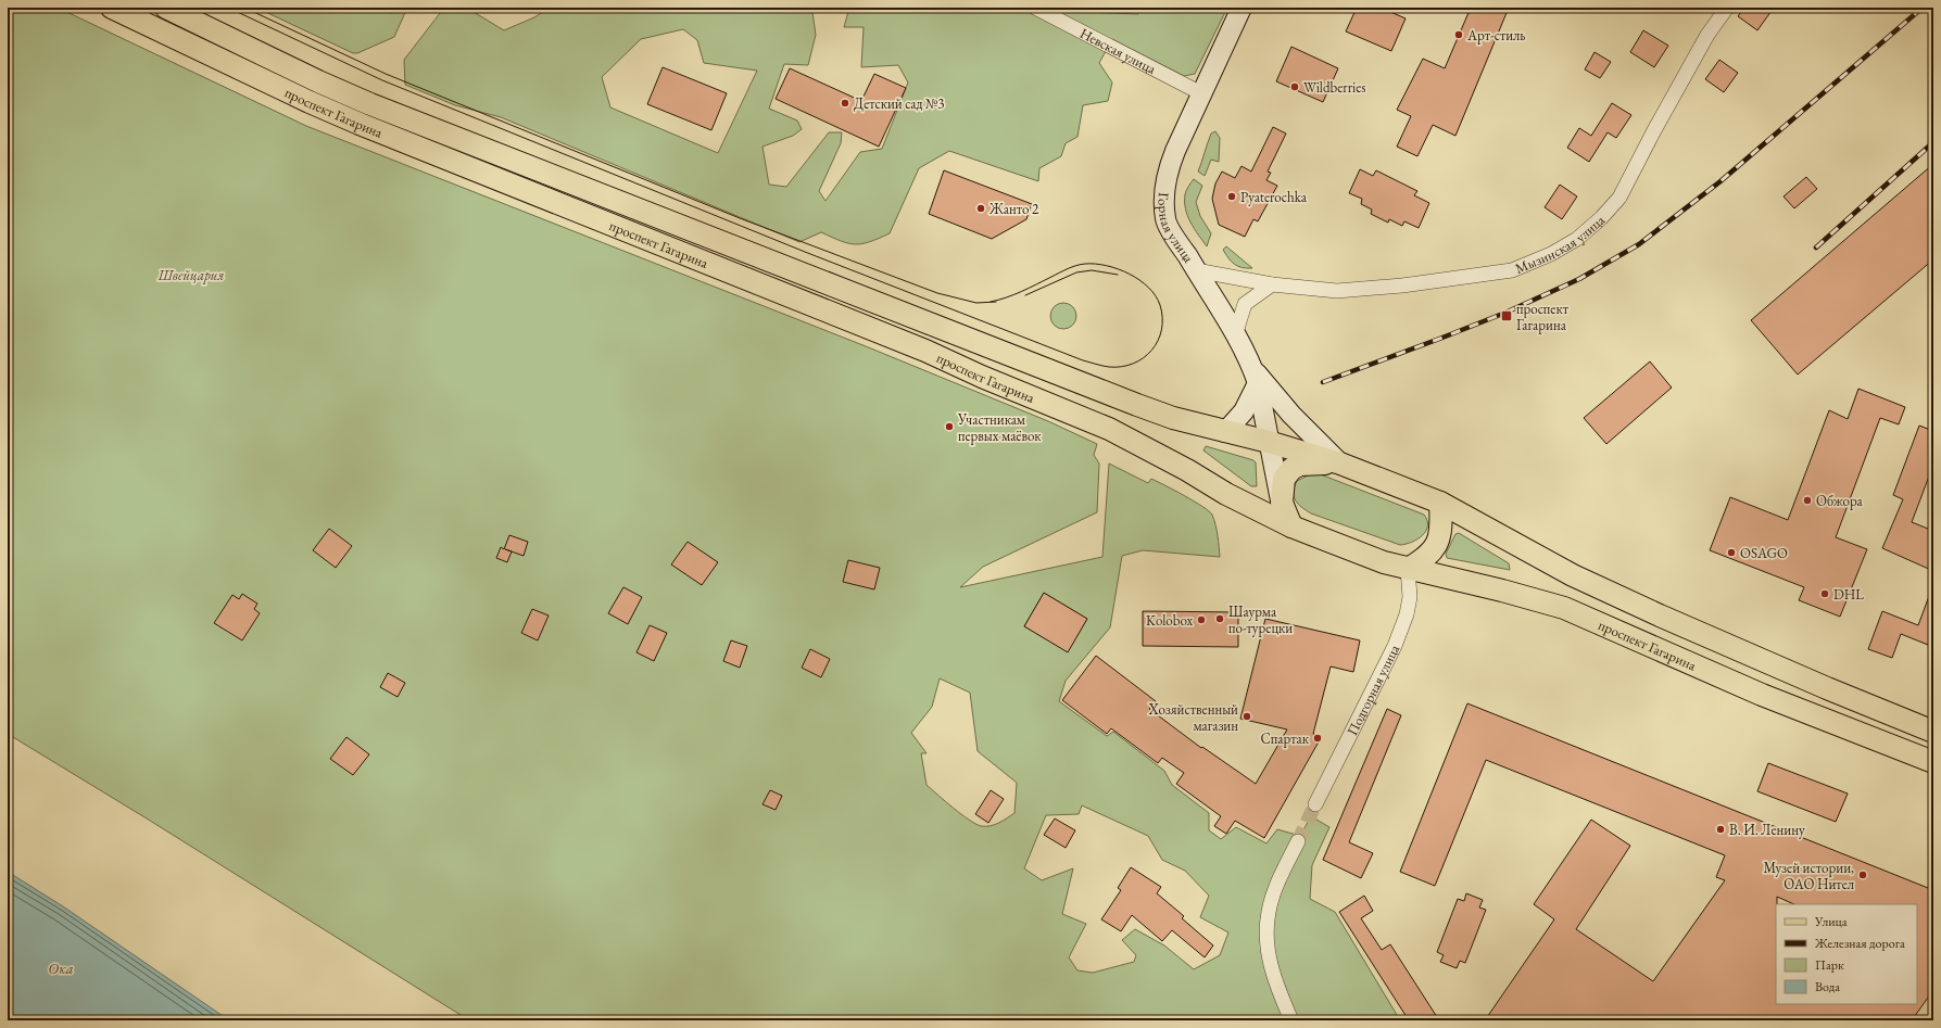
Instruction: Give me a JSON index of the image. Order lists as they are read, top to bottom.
{
  "streets": {
    "main road": ["проспект Гагарина", "Горная улица"],
    "street": ["Невская улица", "Мызинская улица", "Подгорная улица"]
  },
  "crossings": [
    ["Невская улица", "Горная улица"],
    ["проспект Гагарина", "Горная улица"],
    ["проспект Гагарина", "Подгорная улица"],
    ["Горная улица", "Мызинская улица"]
  ],
  "water": ["Ока"],
  "parks": ["Швейцария"],
  "places": {
    "other": [
      "Арт-стиль",
      "Wildberries",
      "Детский сад №3",
      "Pyaterochka",
      "Жанто 2",
      "Участникам первых маёвок",
      "Обжора",
      "OSAGO",
      "DHL",
      "Шаурма по-турецки",
      "Kolobox",
      "Хозяйственный магазин",
      "Спартак",
      "В. И. Ленину",
      "Музей истории, ОАО Нител"
    ],
    "transit": ["проспект Гагарина"]
  },
  "legend": [
    "Улица",
    "Железная дорога",
    "Парк",
    "Вода"
  ]
}
